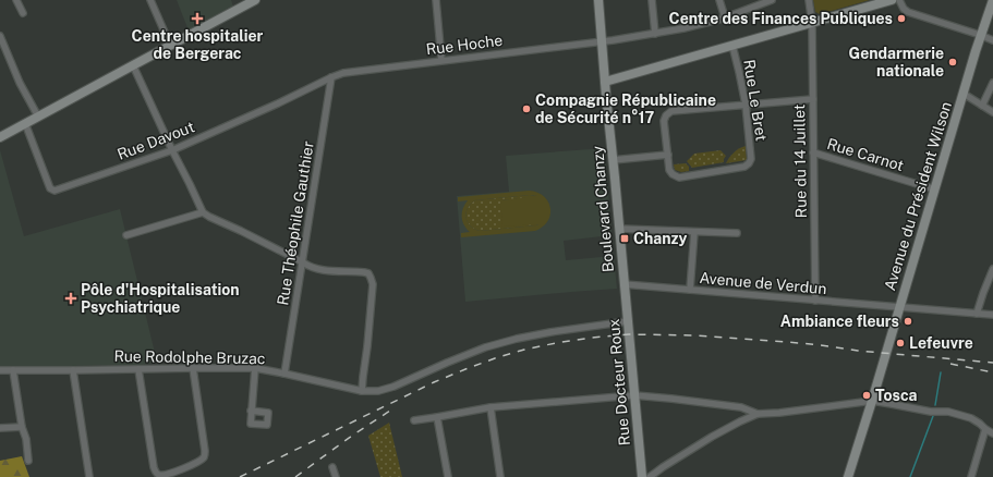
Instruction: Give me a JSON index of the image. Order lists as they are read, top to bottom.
{
  "streets": {
    "main road": ["Avenue du Président Wilson", "Boulevard Chanzy", "Rue Docteur Roux"],
    "street": [
      "Rue Hoche",
      "Rue Le Bret",
      "Rue Davout",
      "Rue Carnot",
      "Rue du 14 Juillet",
      "Rue Théophile Gauthier",
      "Avenue de Verdun",
      "Rue Rodolphe Bruzac"
    ]
  },
  "crossings": [
    ["Rue Hoche", "Rue Davout"],
    ["Rue Hoche", "Boulevard Chanzy"],
    ["Rue Hoche", "Rue Théophile Gauthier"],
    ["Rue Le Bret", "Rue du 14 Juillet"],
    ["Rue Davout", "Rue Théophile Gauthier"],
    ["Rue Carnot", "Rue du 14 Juillet"],
    ["Rue Carnot", "Avenue du Président Wilson"],
    ["Rue du 14 Juillet", "Avenue de Verdun"],
    ["Avenue du Président Wilson", "Avenue de Verdun"],
    ["Boulevard Chanzy", "Avenue de Verdun"],
    ["Boulevard Chanzy", "Rue Docteur Roux"],
    ["Rue Théophile Gauthier", "Rue Rodolphe Bruzac"],
    ["Avenue de Verdun", "Rue Docteur Roux"],
    ["Rue Rodolphe Bruzac", "Rue Docteur Roux"]
  ],
  "places": {
    "health": ["Centre hospitalier de Bergerac", "Pôle d'Hospitalisation Psychiatrique"],
    "other": [
      "Centre des Finances Publiques",
      "Gendarmerie nationale",
      "Compagnie Républicaine de Sécurité n°17",
      "Ambiance fleurs",
      "Lefeuvre",
      "Tosca"
    ],
    "transit": ["Chanzy"]
  }
}
